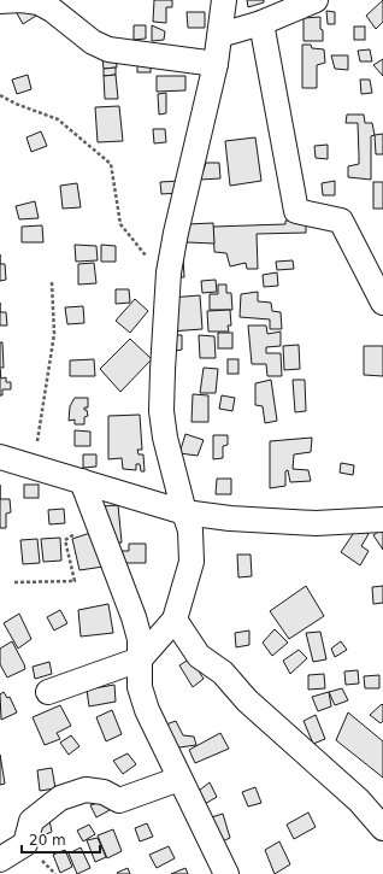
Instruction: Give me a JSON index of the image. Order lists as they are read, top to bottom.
{
  "scale_bar": "20 m"
}
